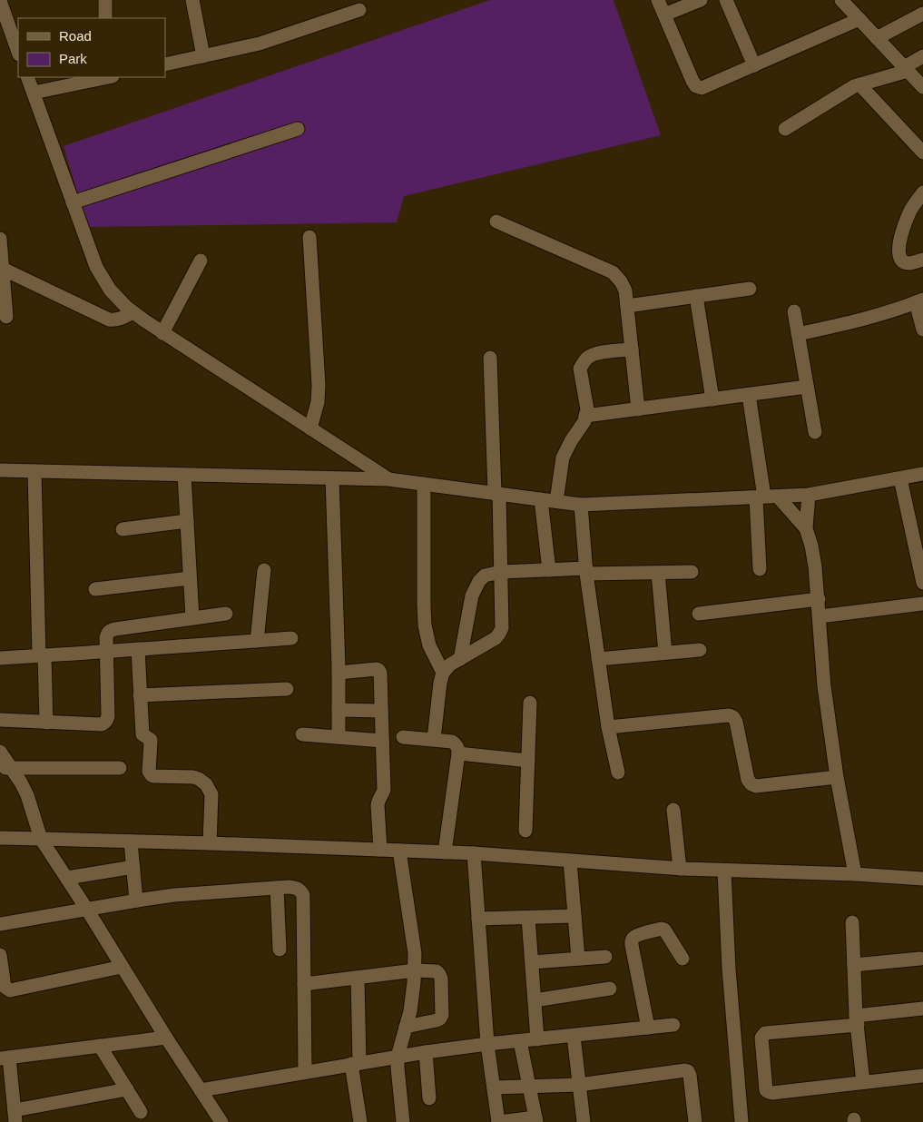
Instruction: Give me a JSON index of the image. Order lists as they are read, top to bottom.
{
  "legend": ["Road", "Park"]
}
